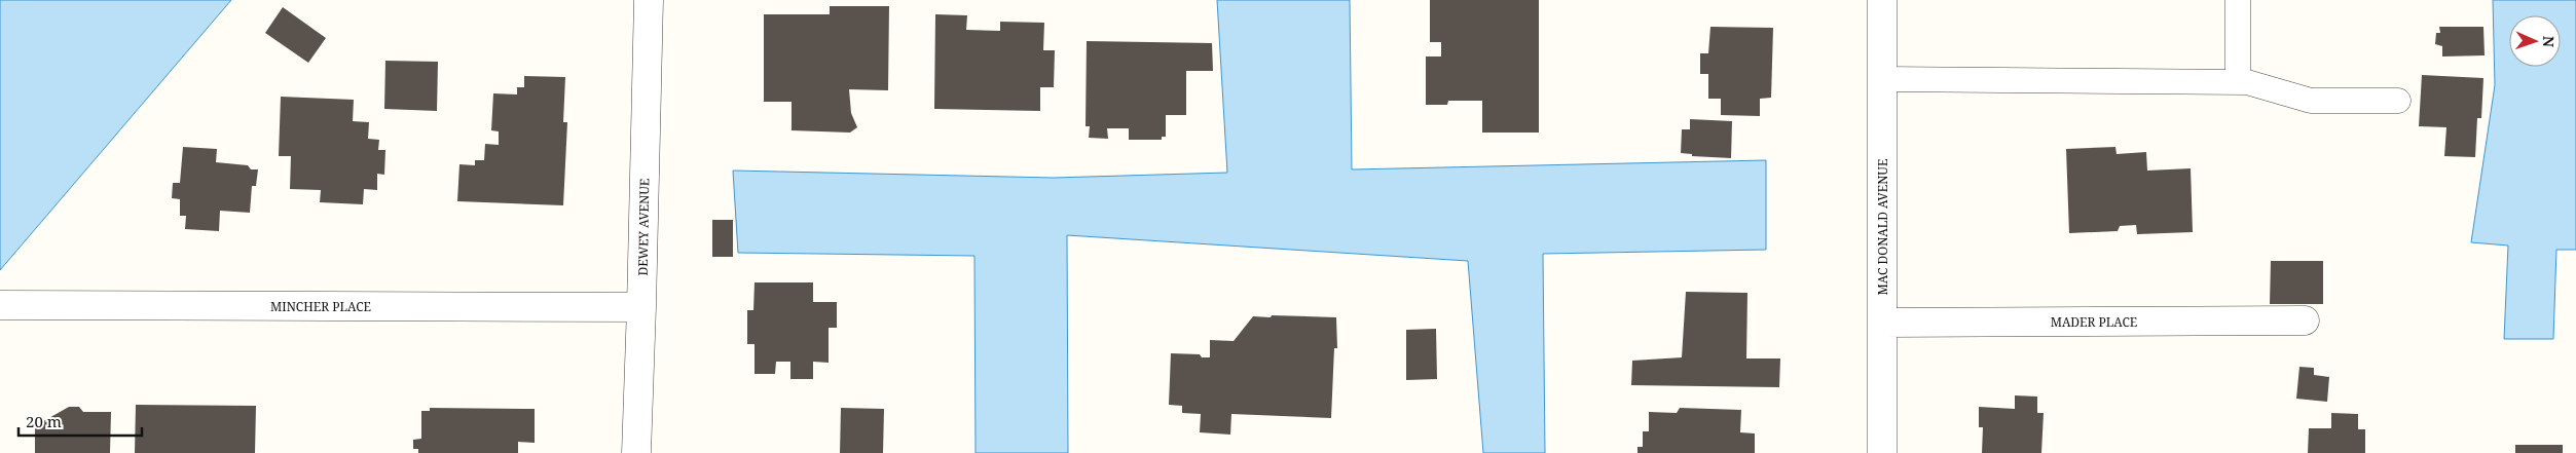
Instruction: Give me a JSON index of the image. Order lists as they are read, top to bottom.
{
  "streets": {
    "street": [
      "DEWEY AVENUE",
      "MAC DONALD AVENUE",
      "MINCHER PLACE",
      "MADER PLACE"
    ]
  },
  "crossings": [
    ["DEWEY AVENUE", "MINCHER PLACE"],
    ["MAC DONALD AVENUE", "MADER PLACE"]
  ],
  "scale_bar": "20 m",
  "north": "right"
}
